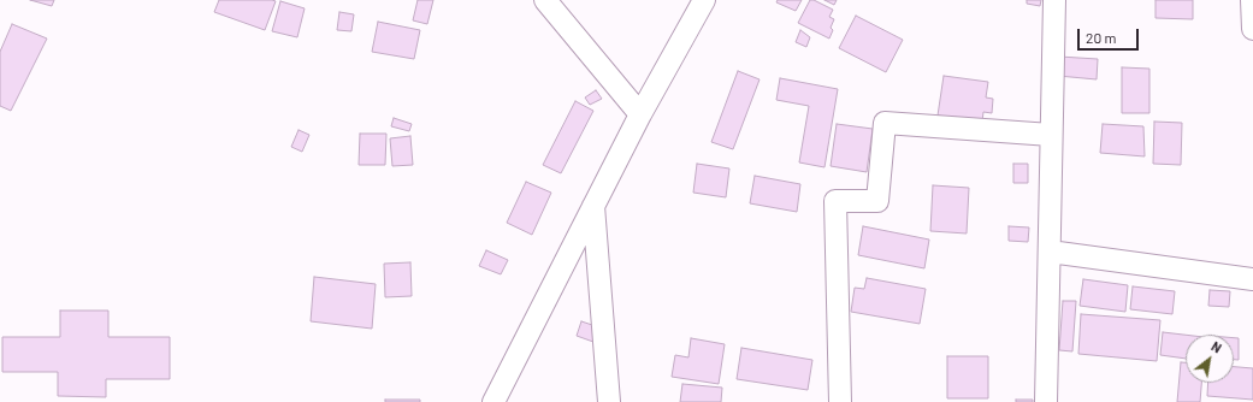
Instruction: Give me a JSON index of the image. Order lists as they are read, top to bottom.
{
  "scale_bar": "20 m",
  "north": "top right"
}
